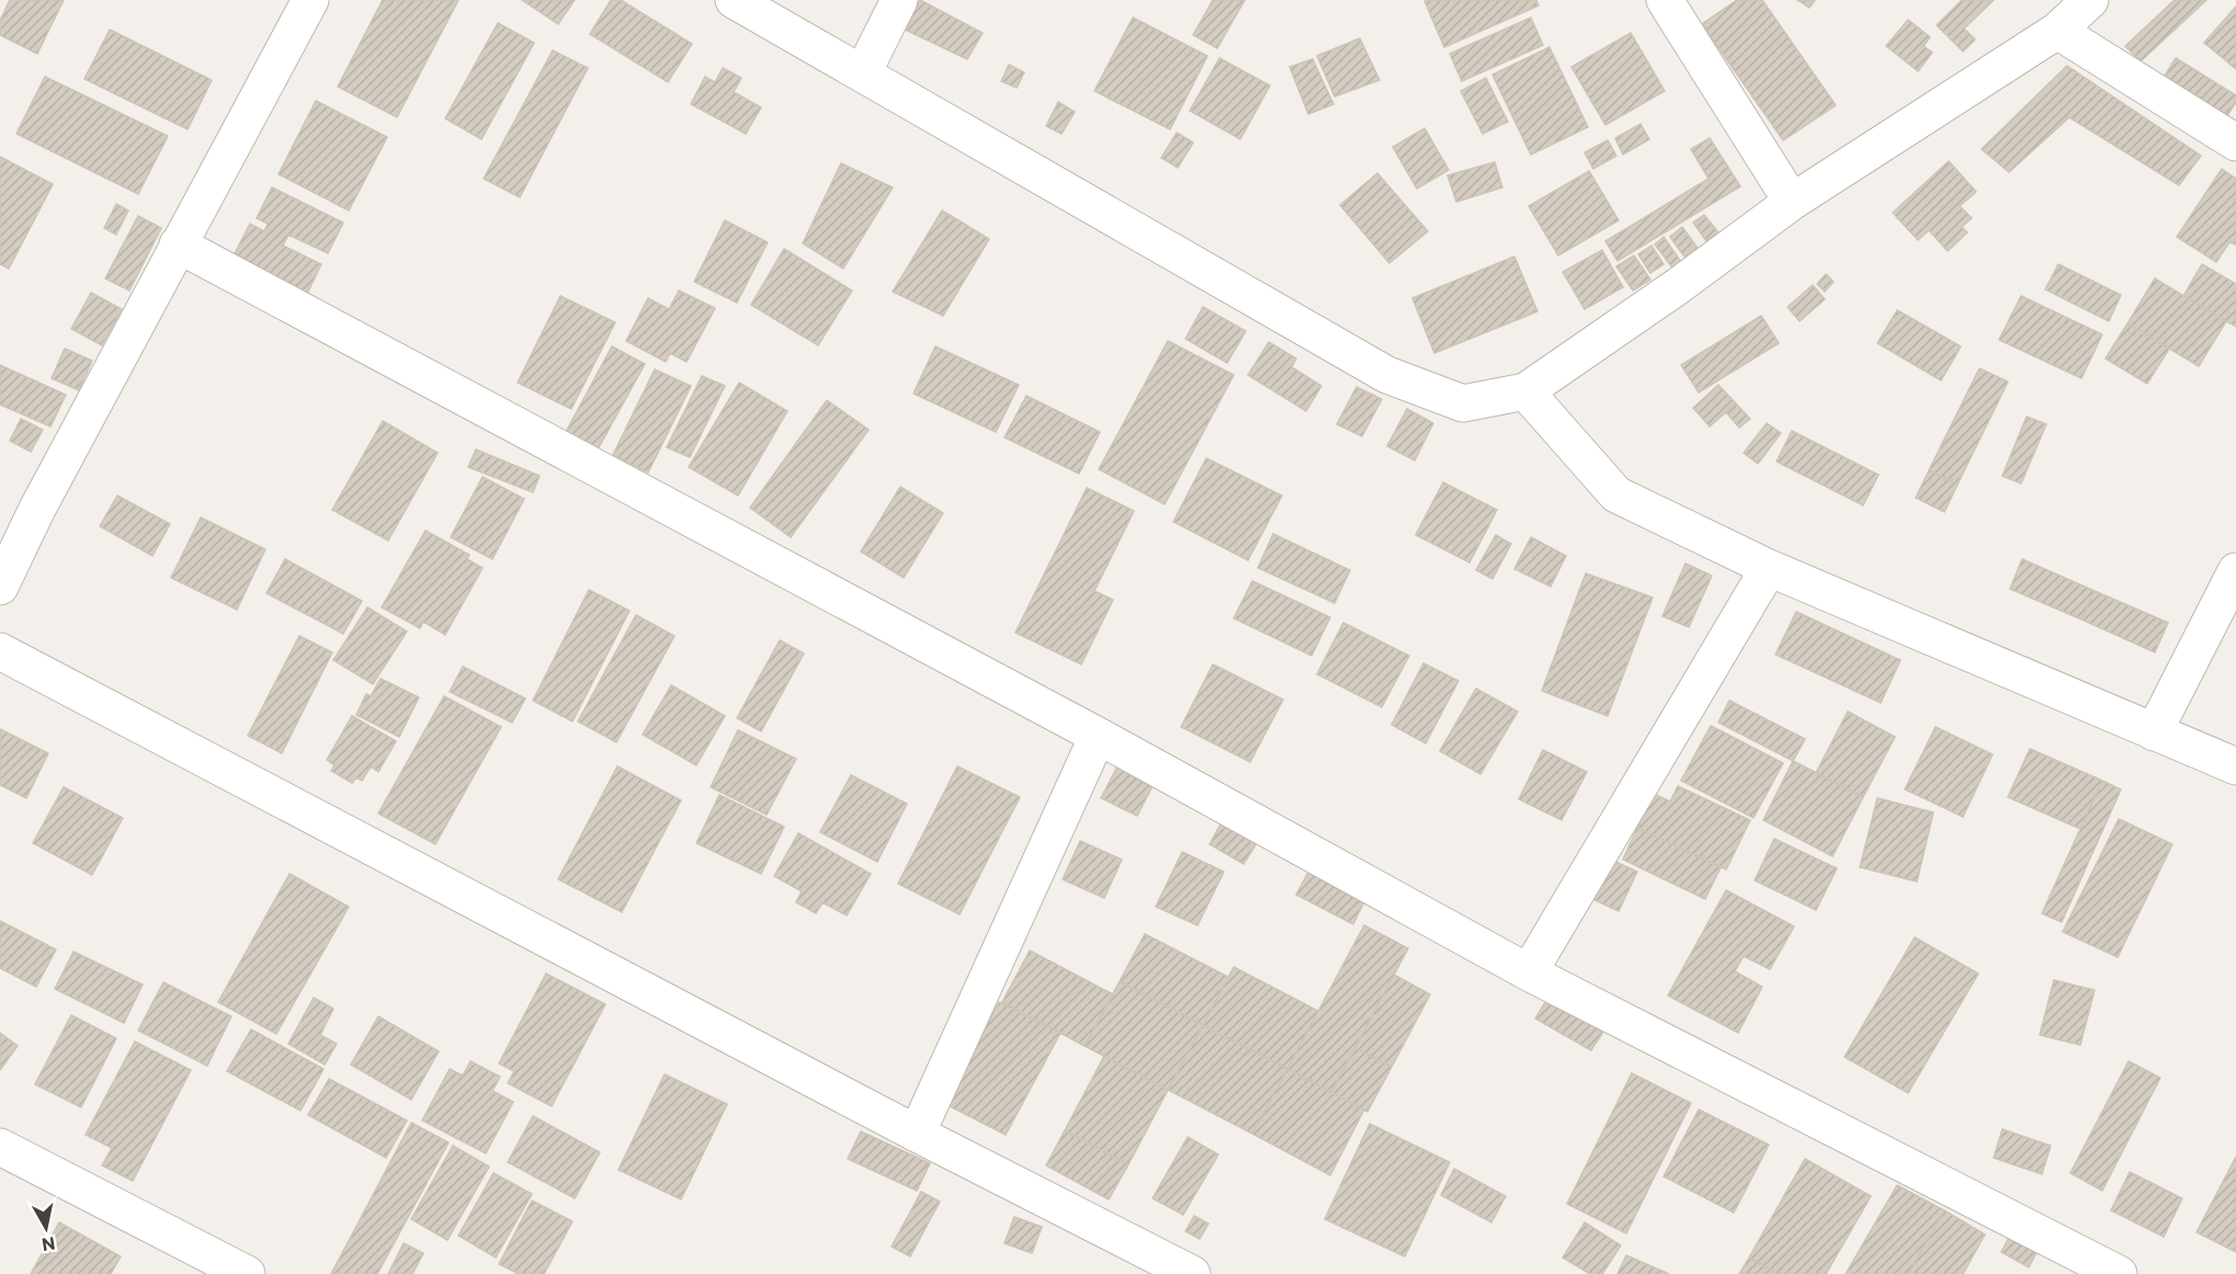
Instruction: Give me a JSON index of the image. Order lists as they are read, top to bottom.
{
  "north": "bottom"
}
